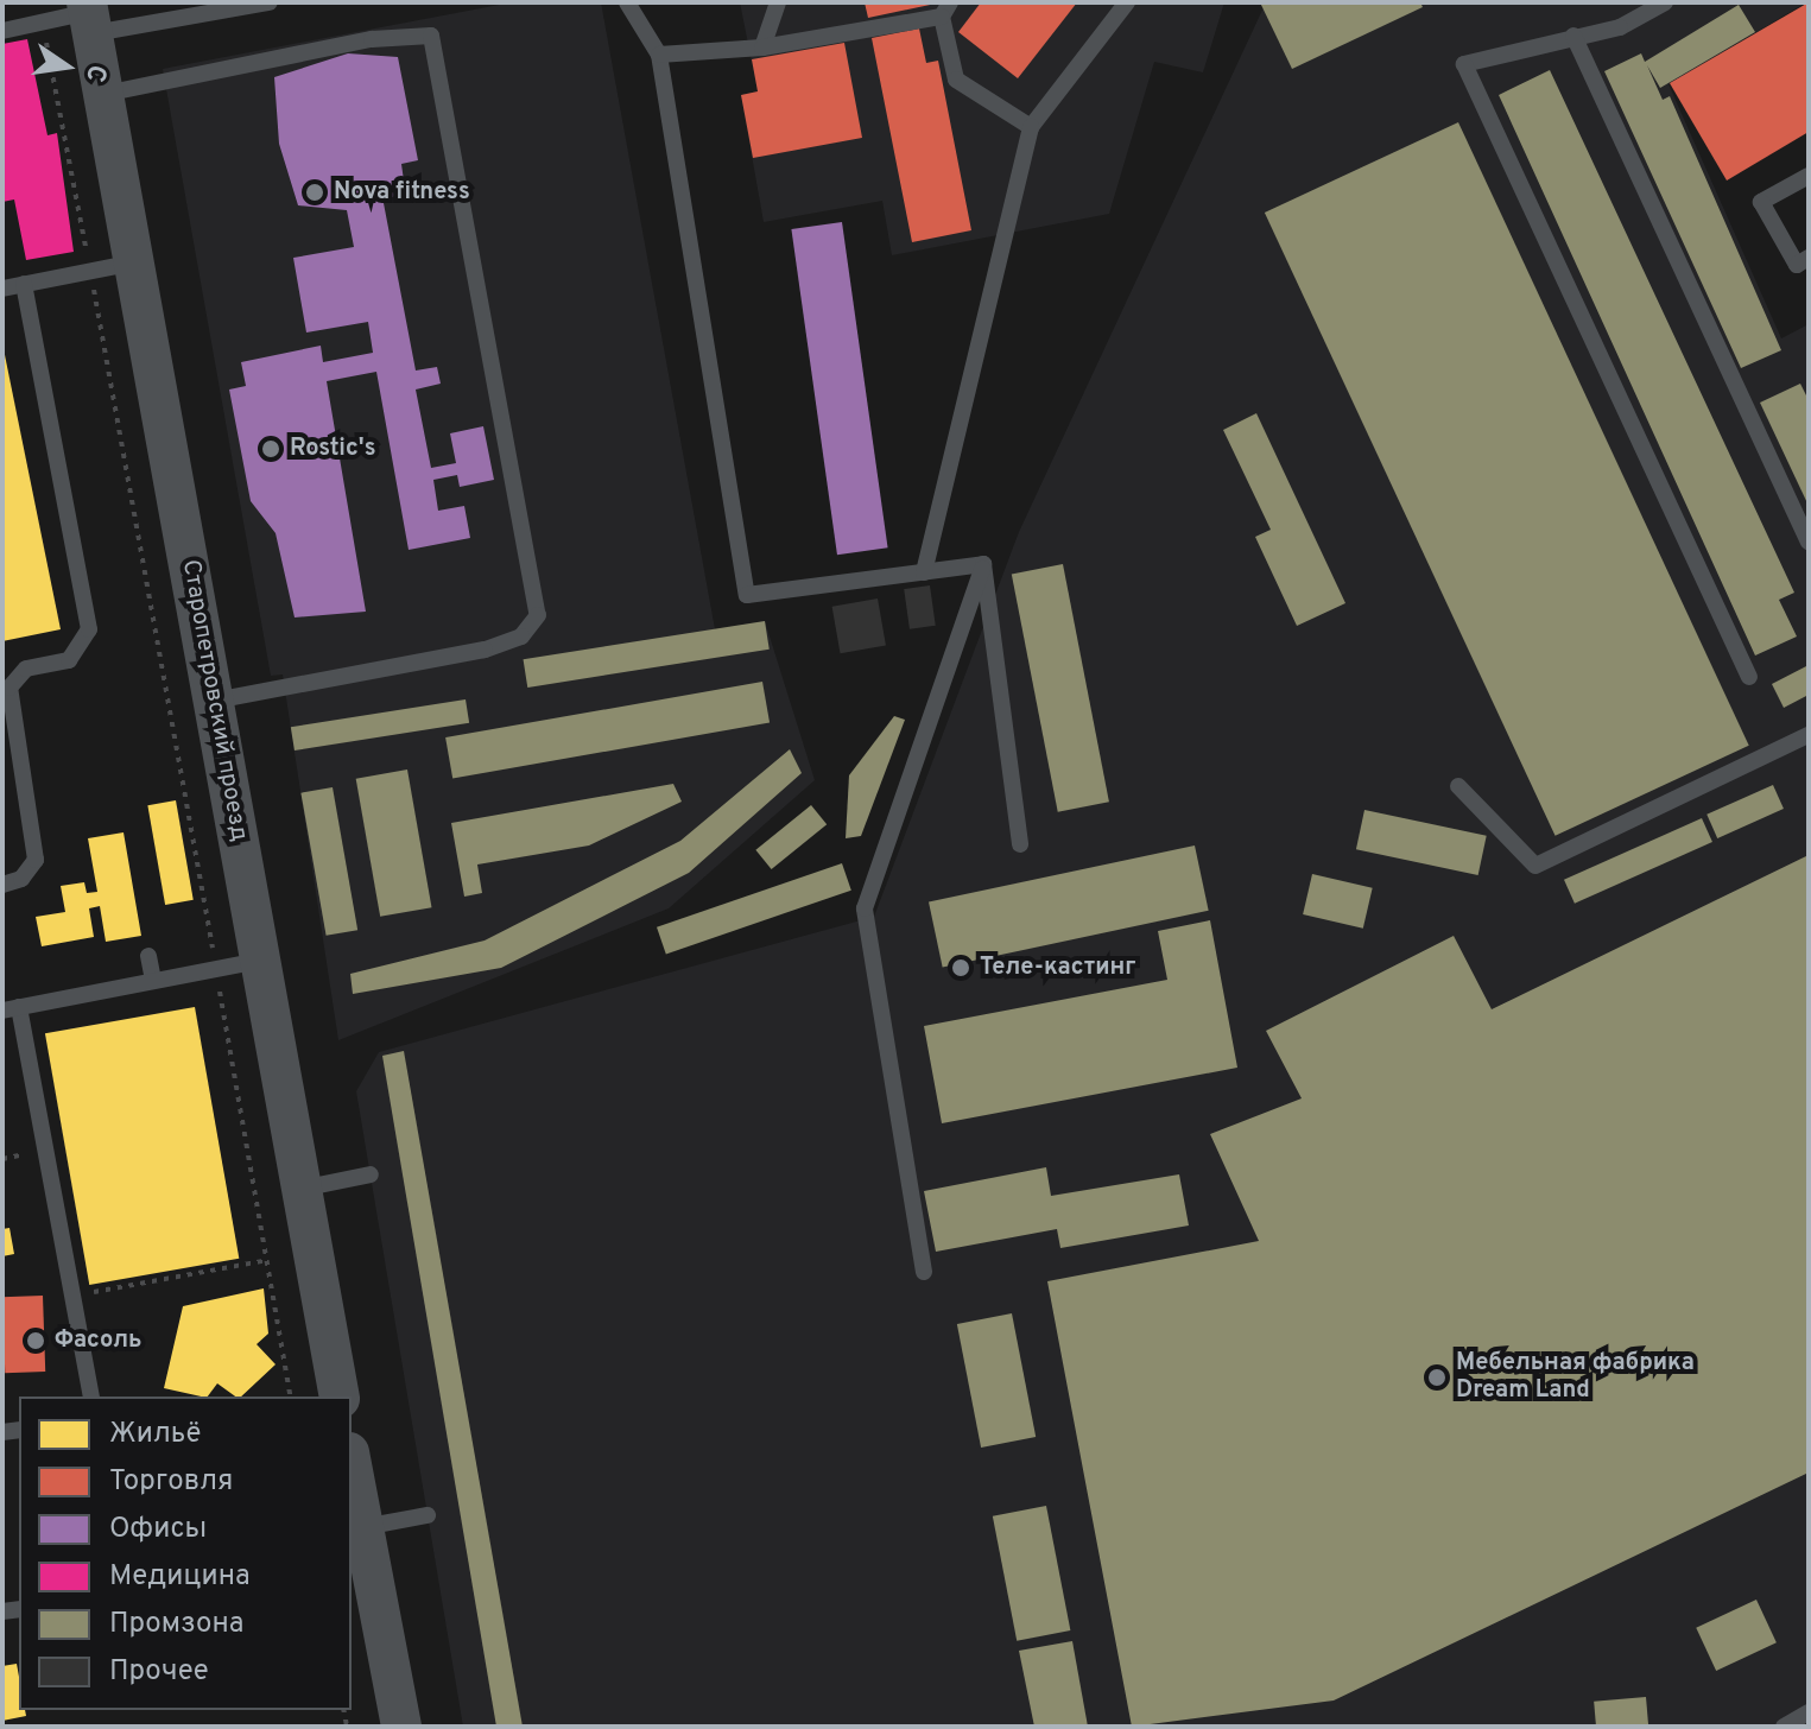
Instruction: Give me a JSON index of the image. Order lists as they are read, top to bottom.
{
  "streets": {
    "street": ["Старопетровский проезд"]
  },
  "places": [
    "Nova fitness",
    "Rostic's",
    "Теле-кастинг",
    "Фасоль",
    "Мебельная фабрика Dream Land"
  ],
  "legend": [
    "Жильё",
    "Торговля",
    "Офисы",
    "Медицина",
    "Промзона",
    "Прочее"
  ],
  "north": "right"
}
